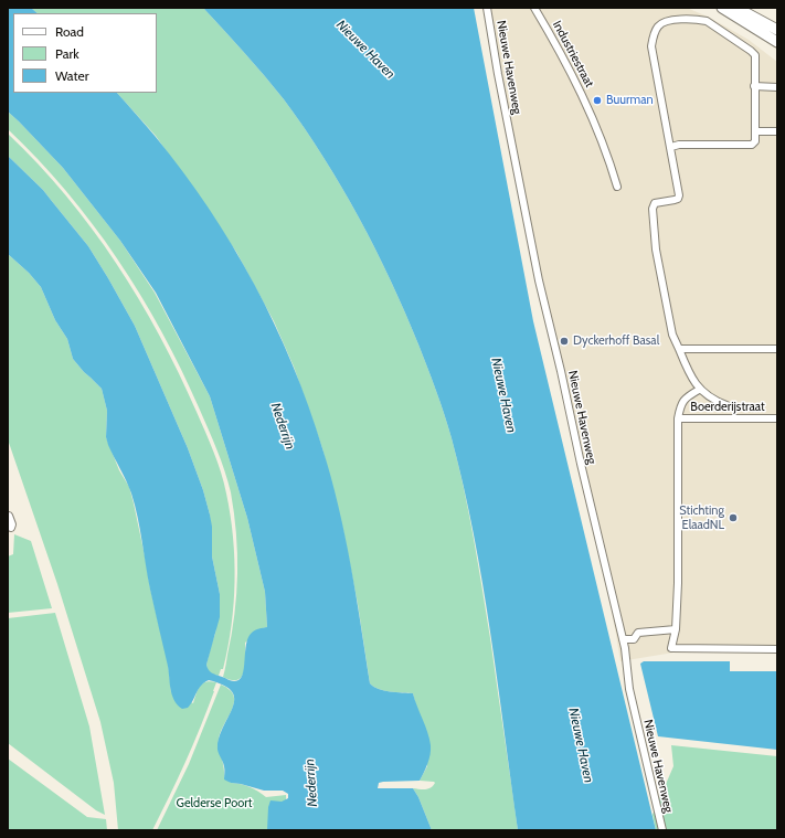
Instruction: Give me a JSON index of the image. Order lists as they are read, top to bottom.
{
  "streets": {
    "street": ["Industriestraat", "Nieuwe Havenweg", "Boerderijstraat"]
  },
  "water": ["Nieuwe Haven", "Nederrijn"],
  "parks": ["Gelderse Poort"],
  "places": ["Buurman", "Dyckerhoff Basal", "Stichting ElaadNL"],
  "legend": ["Road", "Park", "Water"]
}
